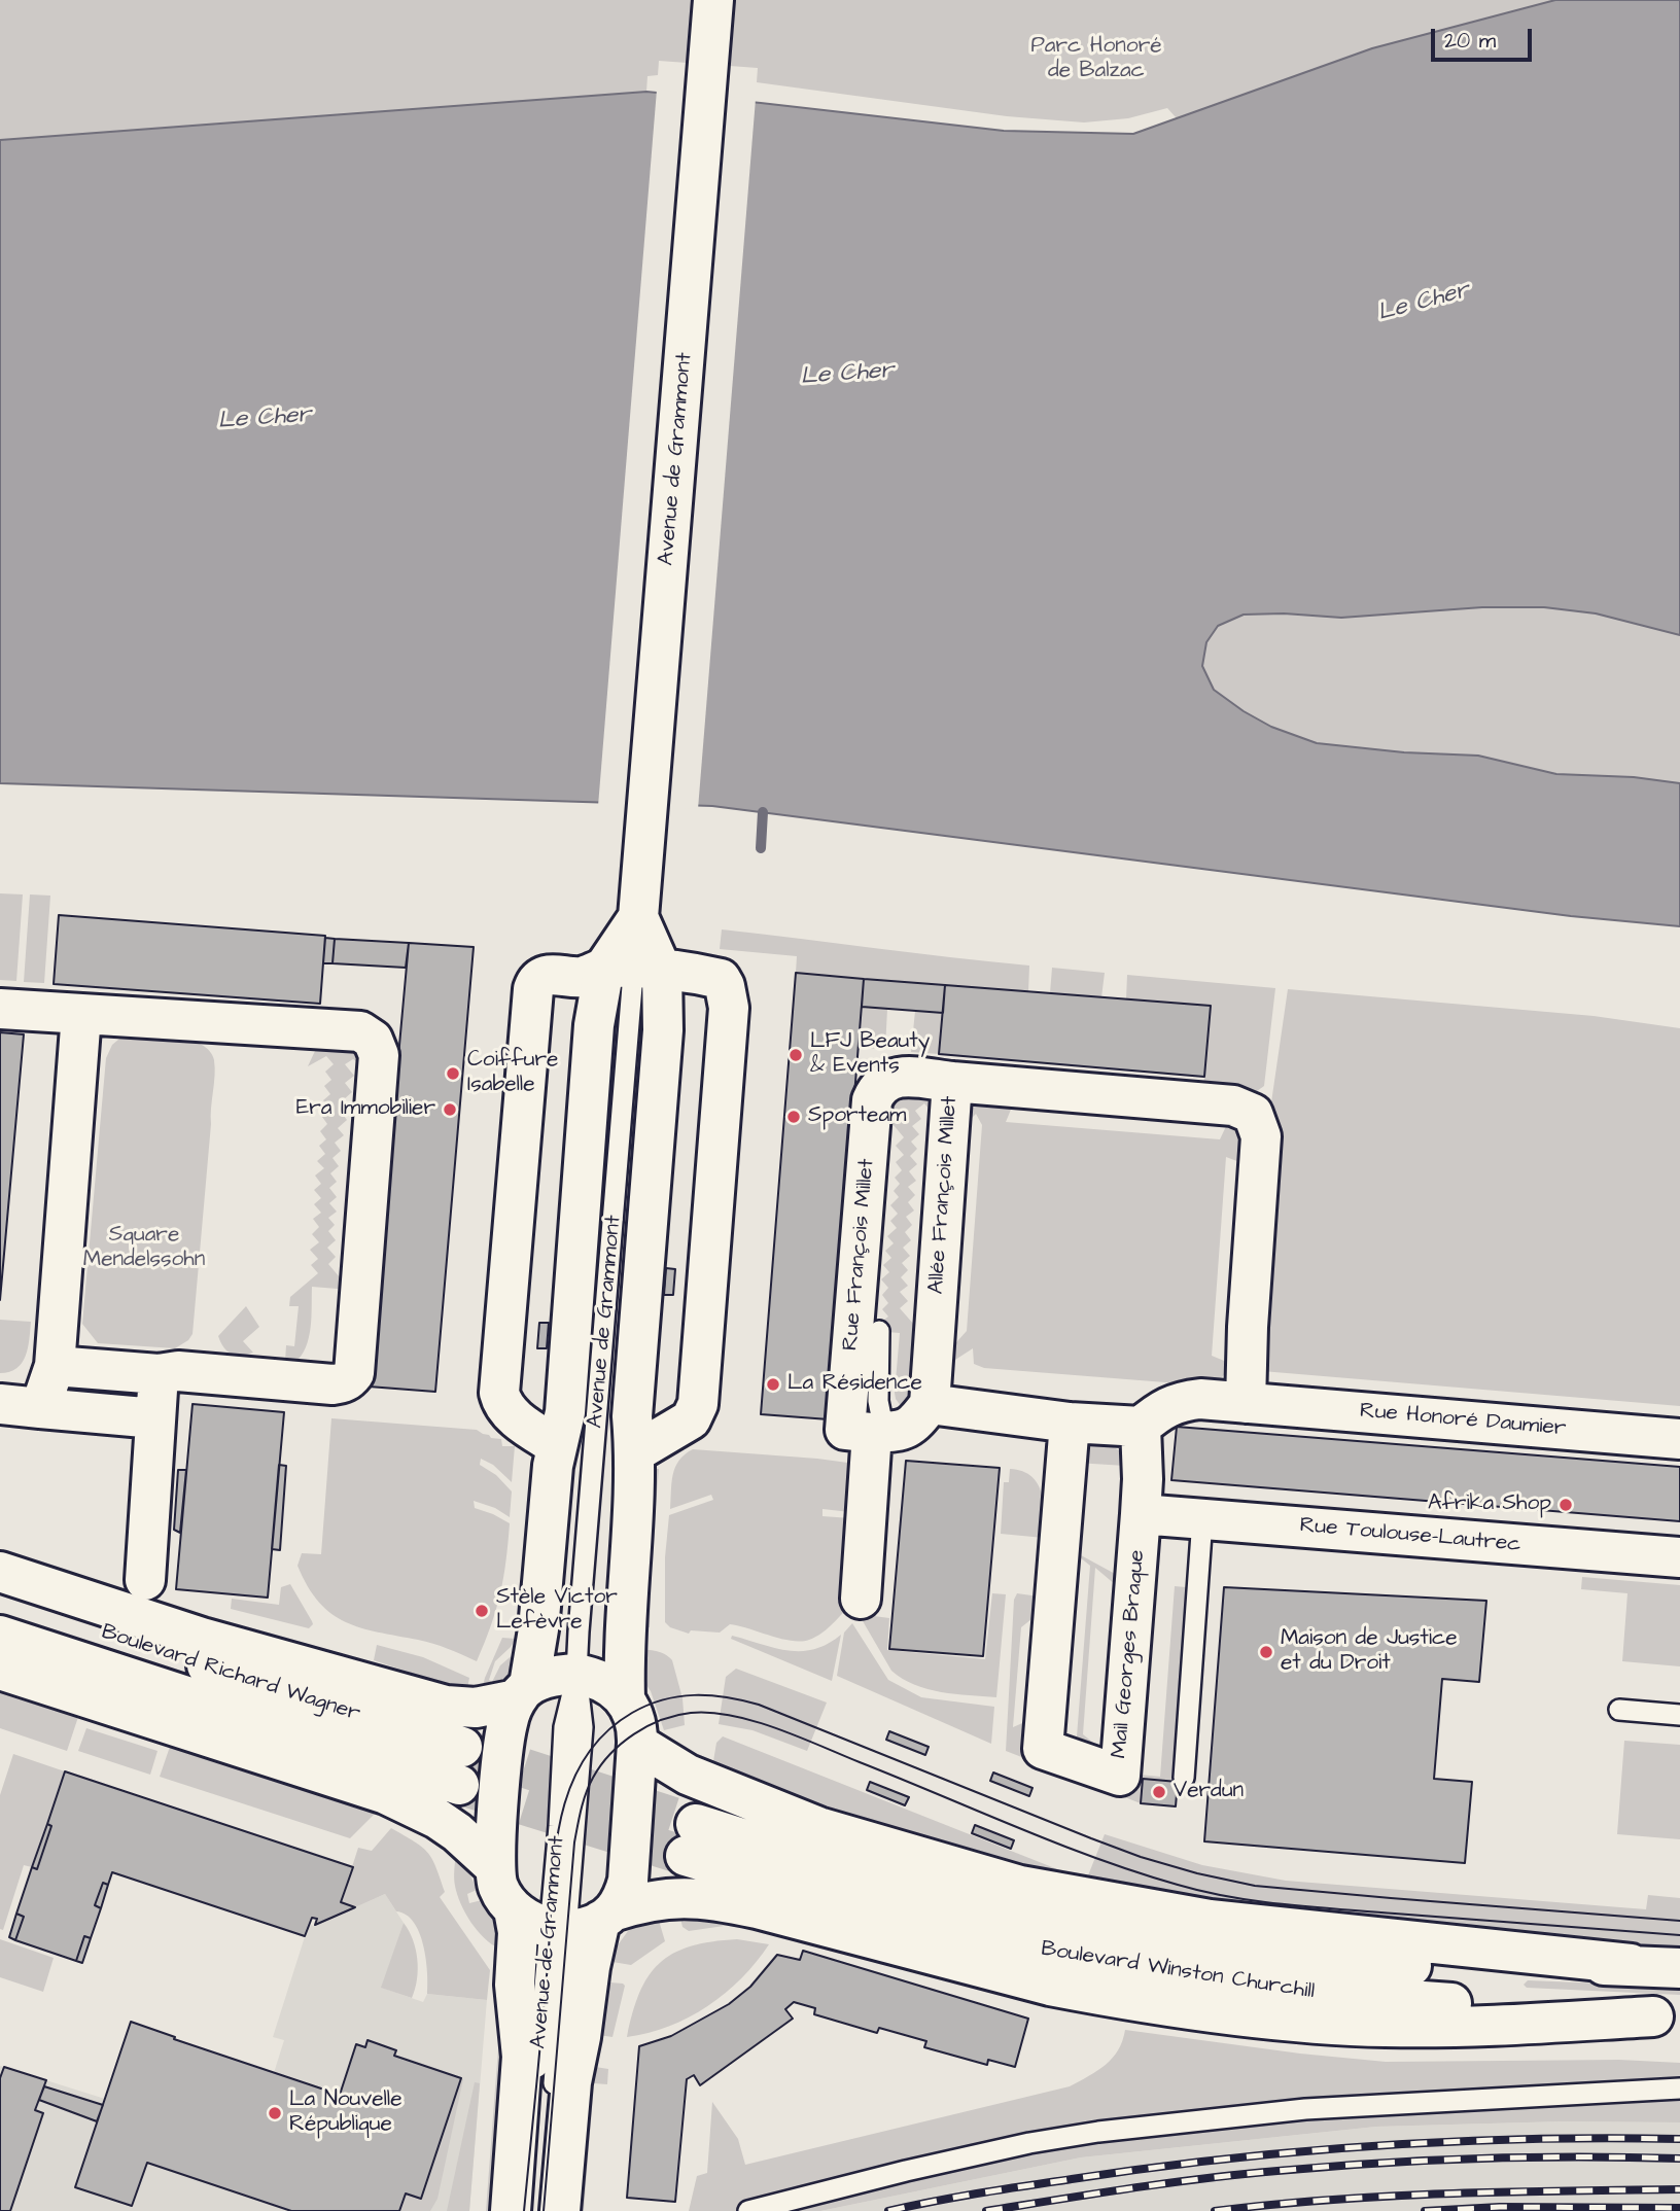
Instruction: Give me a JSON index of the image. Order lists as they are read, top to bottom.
{
  "streets": {
    "main road": [
      "Avenue de Grammont",
      "Allée François Millet",
      "Rue François Millet",
      "Rue Honoré Daumier",
      "Rue Toulouse-Lautrec",
      "Mail Georges Braque",
      "Boulevard Richard Wagner",
      "Boulevard Winston Churchill"
    ]
  },
  "crossings": [
    ["Allée François Millet", "Rue François Millet"],
    ["Allée François Millet", "Rue Honoré Daumier"],
    ["Rue Toulouse-Lautrec", "Mail Georges Braque"]
  ],
  "water": ["Le Cher"],
  "parks": ["Parc Honoré de Balzac", "Square Mendelssohn"],
  "places": [
    "LFJ Beauty & Events",
    "Coiffure Isabelle",
    "Era Immobilier",
    "Sporteam",
    "La Résidence",
    "Afrika Shop",
    "Stèle Victor Lefèvre",
    "Maison de Justice et du Droit",
    "Verdun",
    "La Nouvelle République"
  ],
  "scale_bar": "20 m"
}
